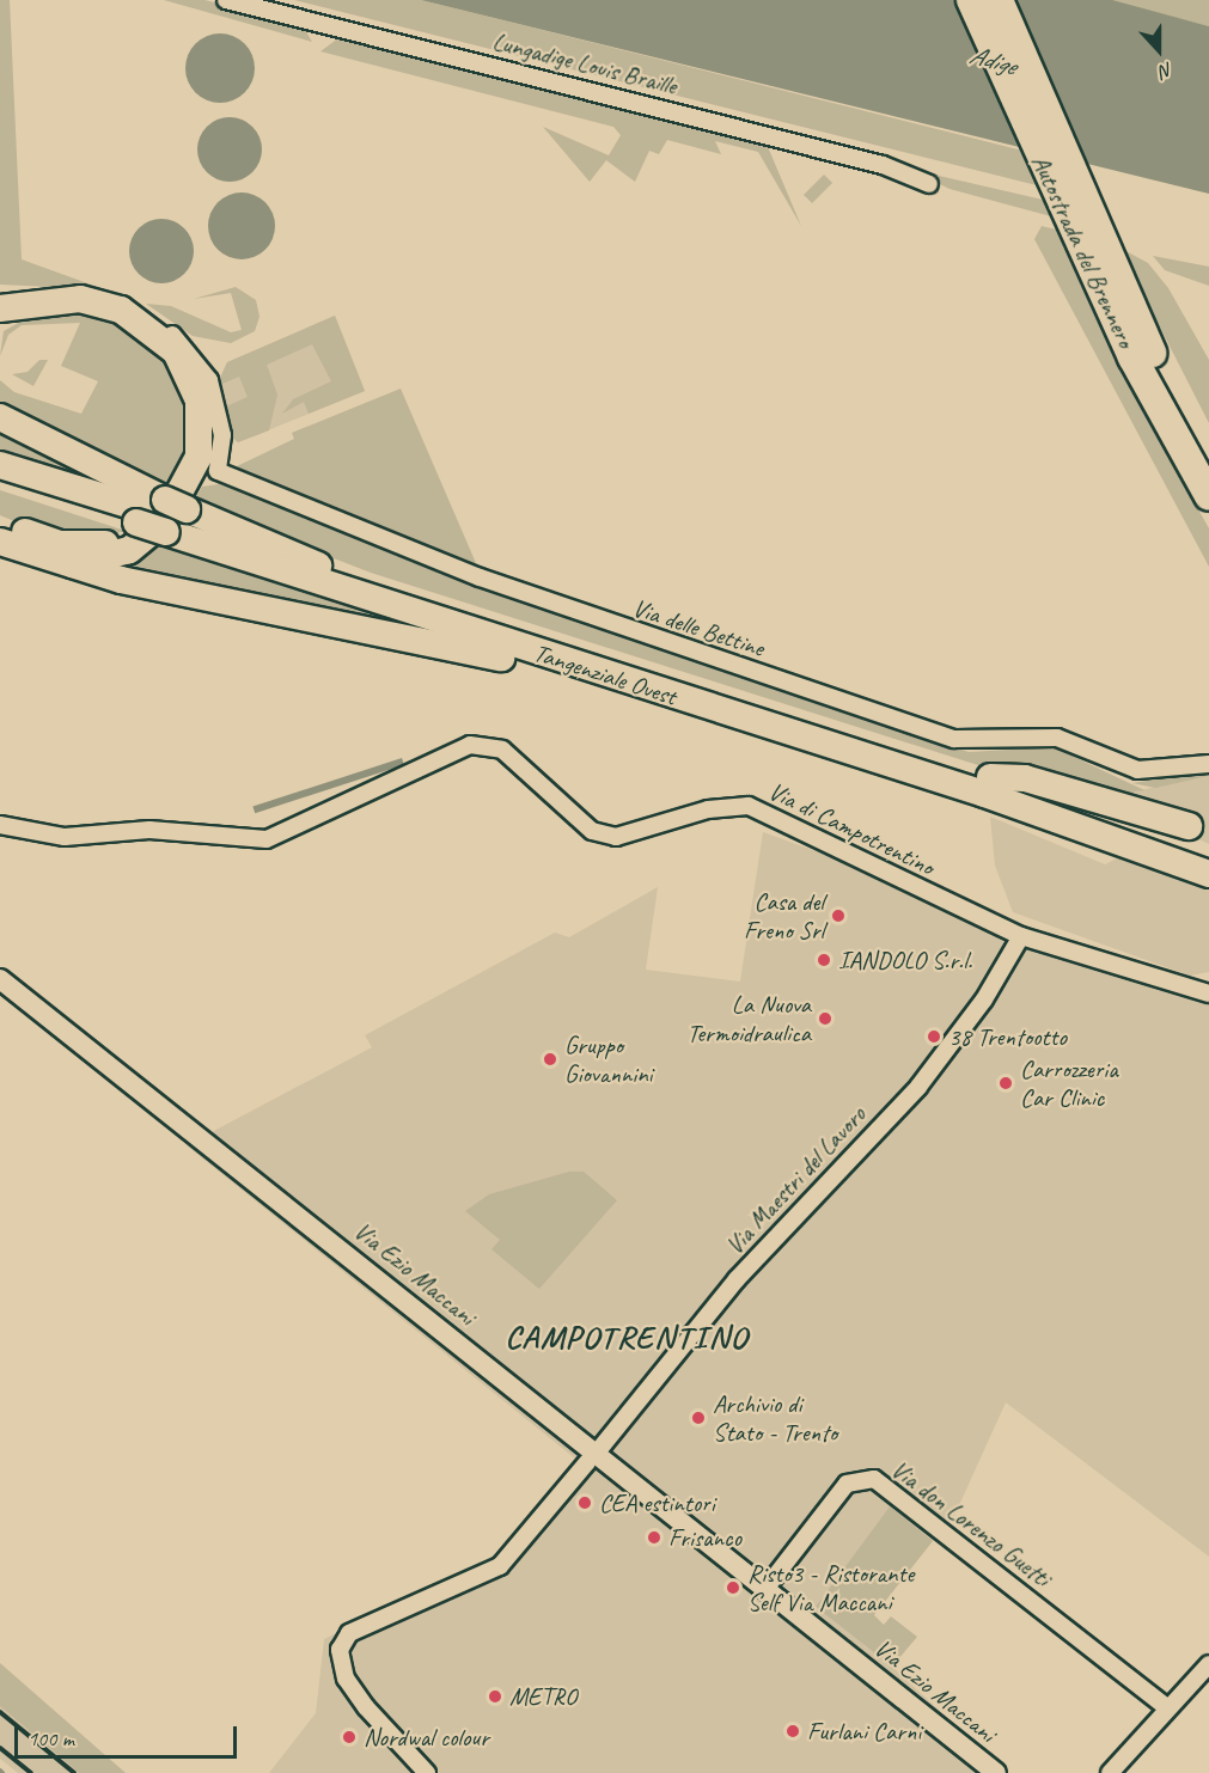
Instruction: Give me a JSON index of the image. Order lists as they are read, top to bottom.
{
  "streets": {
    "highway": ["Autostrada del Brennero", "Tangenziale Ovest"],
    "street": [
      "Lungadige Louis Braille",
      "Via delle Bettine",
      "Via di Campotrentino",
      "Via Maestri del Lavoro",
      "Via Ezio Maccani",
      "Via don Lorenzo Guetti"
    ]
  },
  "crossings": [
    ["Via di Campotrentino", "Via Maestri del Lavoro"],
    ["Via Maestri del Lavoro", "Via Ezio Maccani"],
    ["Via Ezio Maccani", "Via don Lorenzo Guetti"]
  ],
  "districts": ["CAMPOTRENTINO"],
  "water": ["Adige"],
  "places": [
    "Casa del Freno Srl",
    "IANDOLO S.r.l.",
    "La Nuova Termoidraulica",
    "38 Trentootto",
    "Gruppo Giovannini",
    "Carrozzeria Car Clinic",
    "Archivio di Stato - Trento",
    "CEA estintori",
    "Frisanco",
    "Risto3 - Ristorante Self Via Maccani",
    "METRO",
    "Furlani Carni",
    "Nordwal colour"
  ],
  "scale_bar": "100 m",
  "north": "bottom"
}
